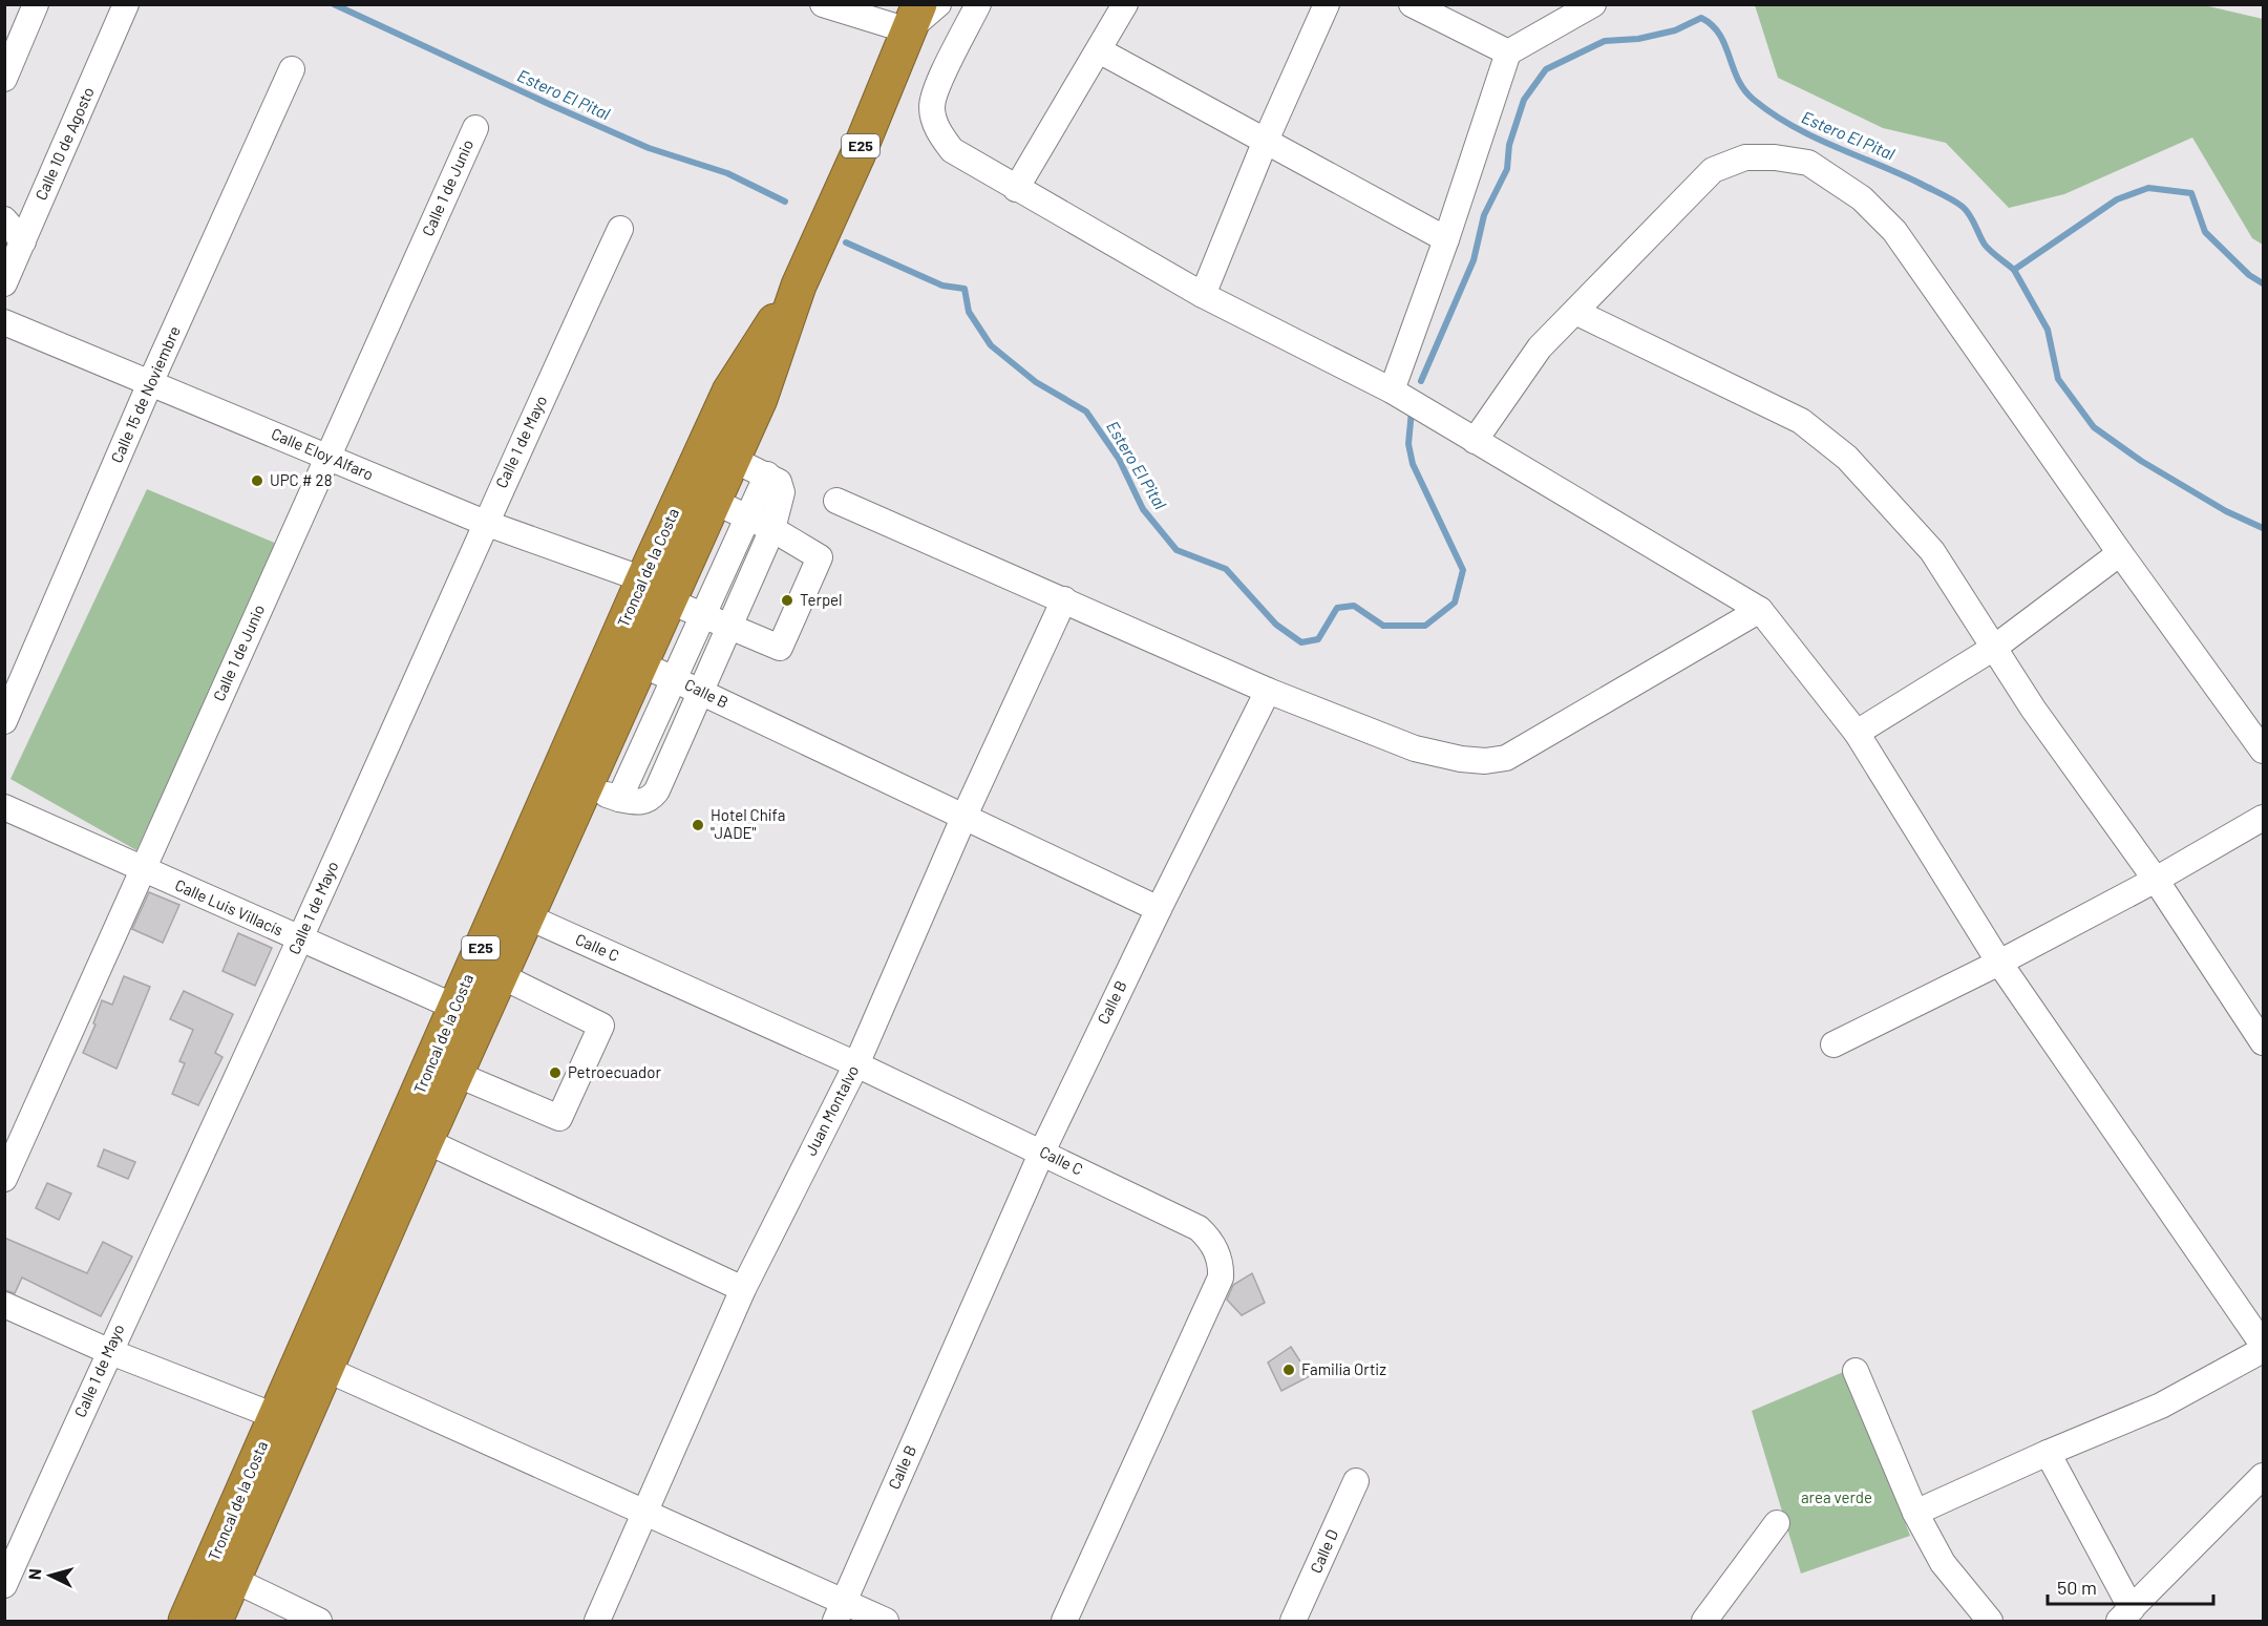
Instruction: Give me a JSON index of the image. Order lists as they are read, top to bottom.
{
  "streets": {
    "highway": ["E25", "Troncal de la Costa"],
    "street": [
      "Calle 10 de Agosto",
      "Calle 1 de Junio",
      "Calle 15 de Noviembre",
      "Calle 1 de Mayo",
      "Calle Eloy Alfaro",
      "Calle B",
      "Calle Luis Villacís",
      "Calle C",
      "Juan Montalvo",
      "Calle D"
    ]
  },
  "crossings": [
    ["Calle 1 de Junio", "Calle Eloy Alfaro"],
    ["Calle 1 de Junio", "Calle Luis Villacís"],
    ["Calle 15 de Noviembre", "Calle Eloy Alfaro"],
    ["Calle 1 de Mayo", "Calle Eloy Alfaro"],
    ["Calle 1 de Mayo", "Calle Luis Villacís"],
    ["Calle Eloy Alfaro", "Troncal de la Costa"],
    ["Troncal de la Costa", "Calle B"],
    ["Troncal de la Costa", "Calle Luis Villacís"],
    ["Troncal de la Costa", "Calle C"],
    ["Calle B", "Calle C"],
    ["Calle B", "Juan Montalvo"],
    ["Calle C", "Juan Montalvo"]
  ],
  "water": ["Estero El Pital"],
  "parks": ["area verde"],
  "places": [
    "UPC # 28",
    "Terpel",
    "Hotel Chifa \"JADE\"",
    "Petroecuador",
    "Familia Ortiz"
  ],
  "scale_bar": "50 m",
  "north": "left"
}
